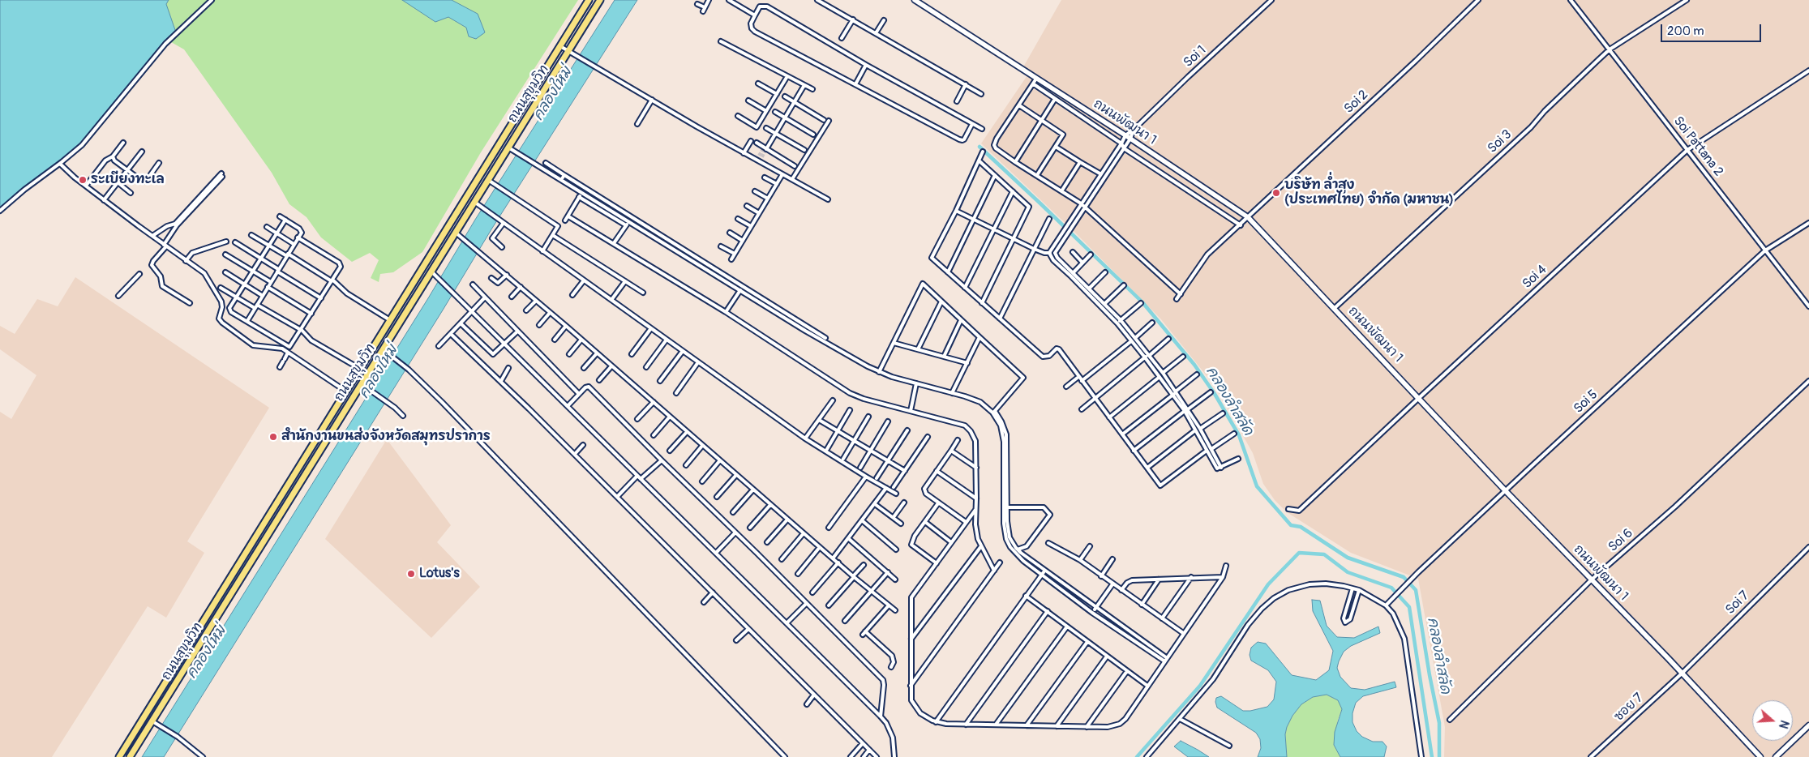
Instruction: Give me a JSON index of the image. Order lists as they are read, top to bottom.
{
  "streets": {
    "highway": ["ถนนสุขุมวิท"],
    "main road": ["ถนนพัฒนา 1"],
    "street": [
      "Soi 1",
      "Soi 2",
      "Soi 3",
      "Soi Pattana 2",
      "Soi 4",
      "Soi 5",
      "Soi 6",
      "Soi 7",
      "ซอย 7"
    ]
  },
  "crossings": [
    ["Soi 1", "ถนนพัฒนา 1"],
    ["Soi 2", "ถนนพัฒนา 1"],
    ["ถนนพัฒนา 1", "Soi 3"],
    ["ถนนพัฒนา 1", "Soi 4"],
    ["ถนนพัฒนา 1", "Soi 5"],
    ["ถนนพัฒนา 1", "Soi 6"],
    ["ถนนพัฒนา 1", "Soi 7"],
    ["ถนนพัฒนา 1", "ซอย 7"],
    ["Soi 3", "Soi Pattana 2"],
    ["Soi Pattana 2", "Soi 4"],
    ["Soi Pattana 2", "Soi 5"],
    ["Soi 7", "ซอย 7"]
  ],
  "water": ["คลองใหม่", "คลองลำสลัด"],
  "places": [
    "ระเบียงทะเล",
    "บริษัท ล่ำสูง (ประเทศไทย) จำกัด (มหาชน)",
    "สำนักงานขนส่งจังหวัดสมุทรปราการ",
    "Lotus's"
  ],
  "scale_bar": "200 m",
  "north": "right"
}
